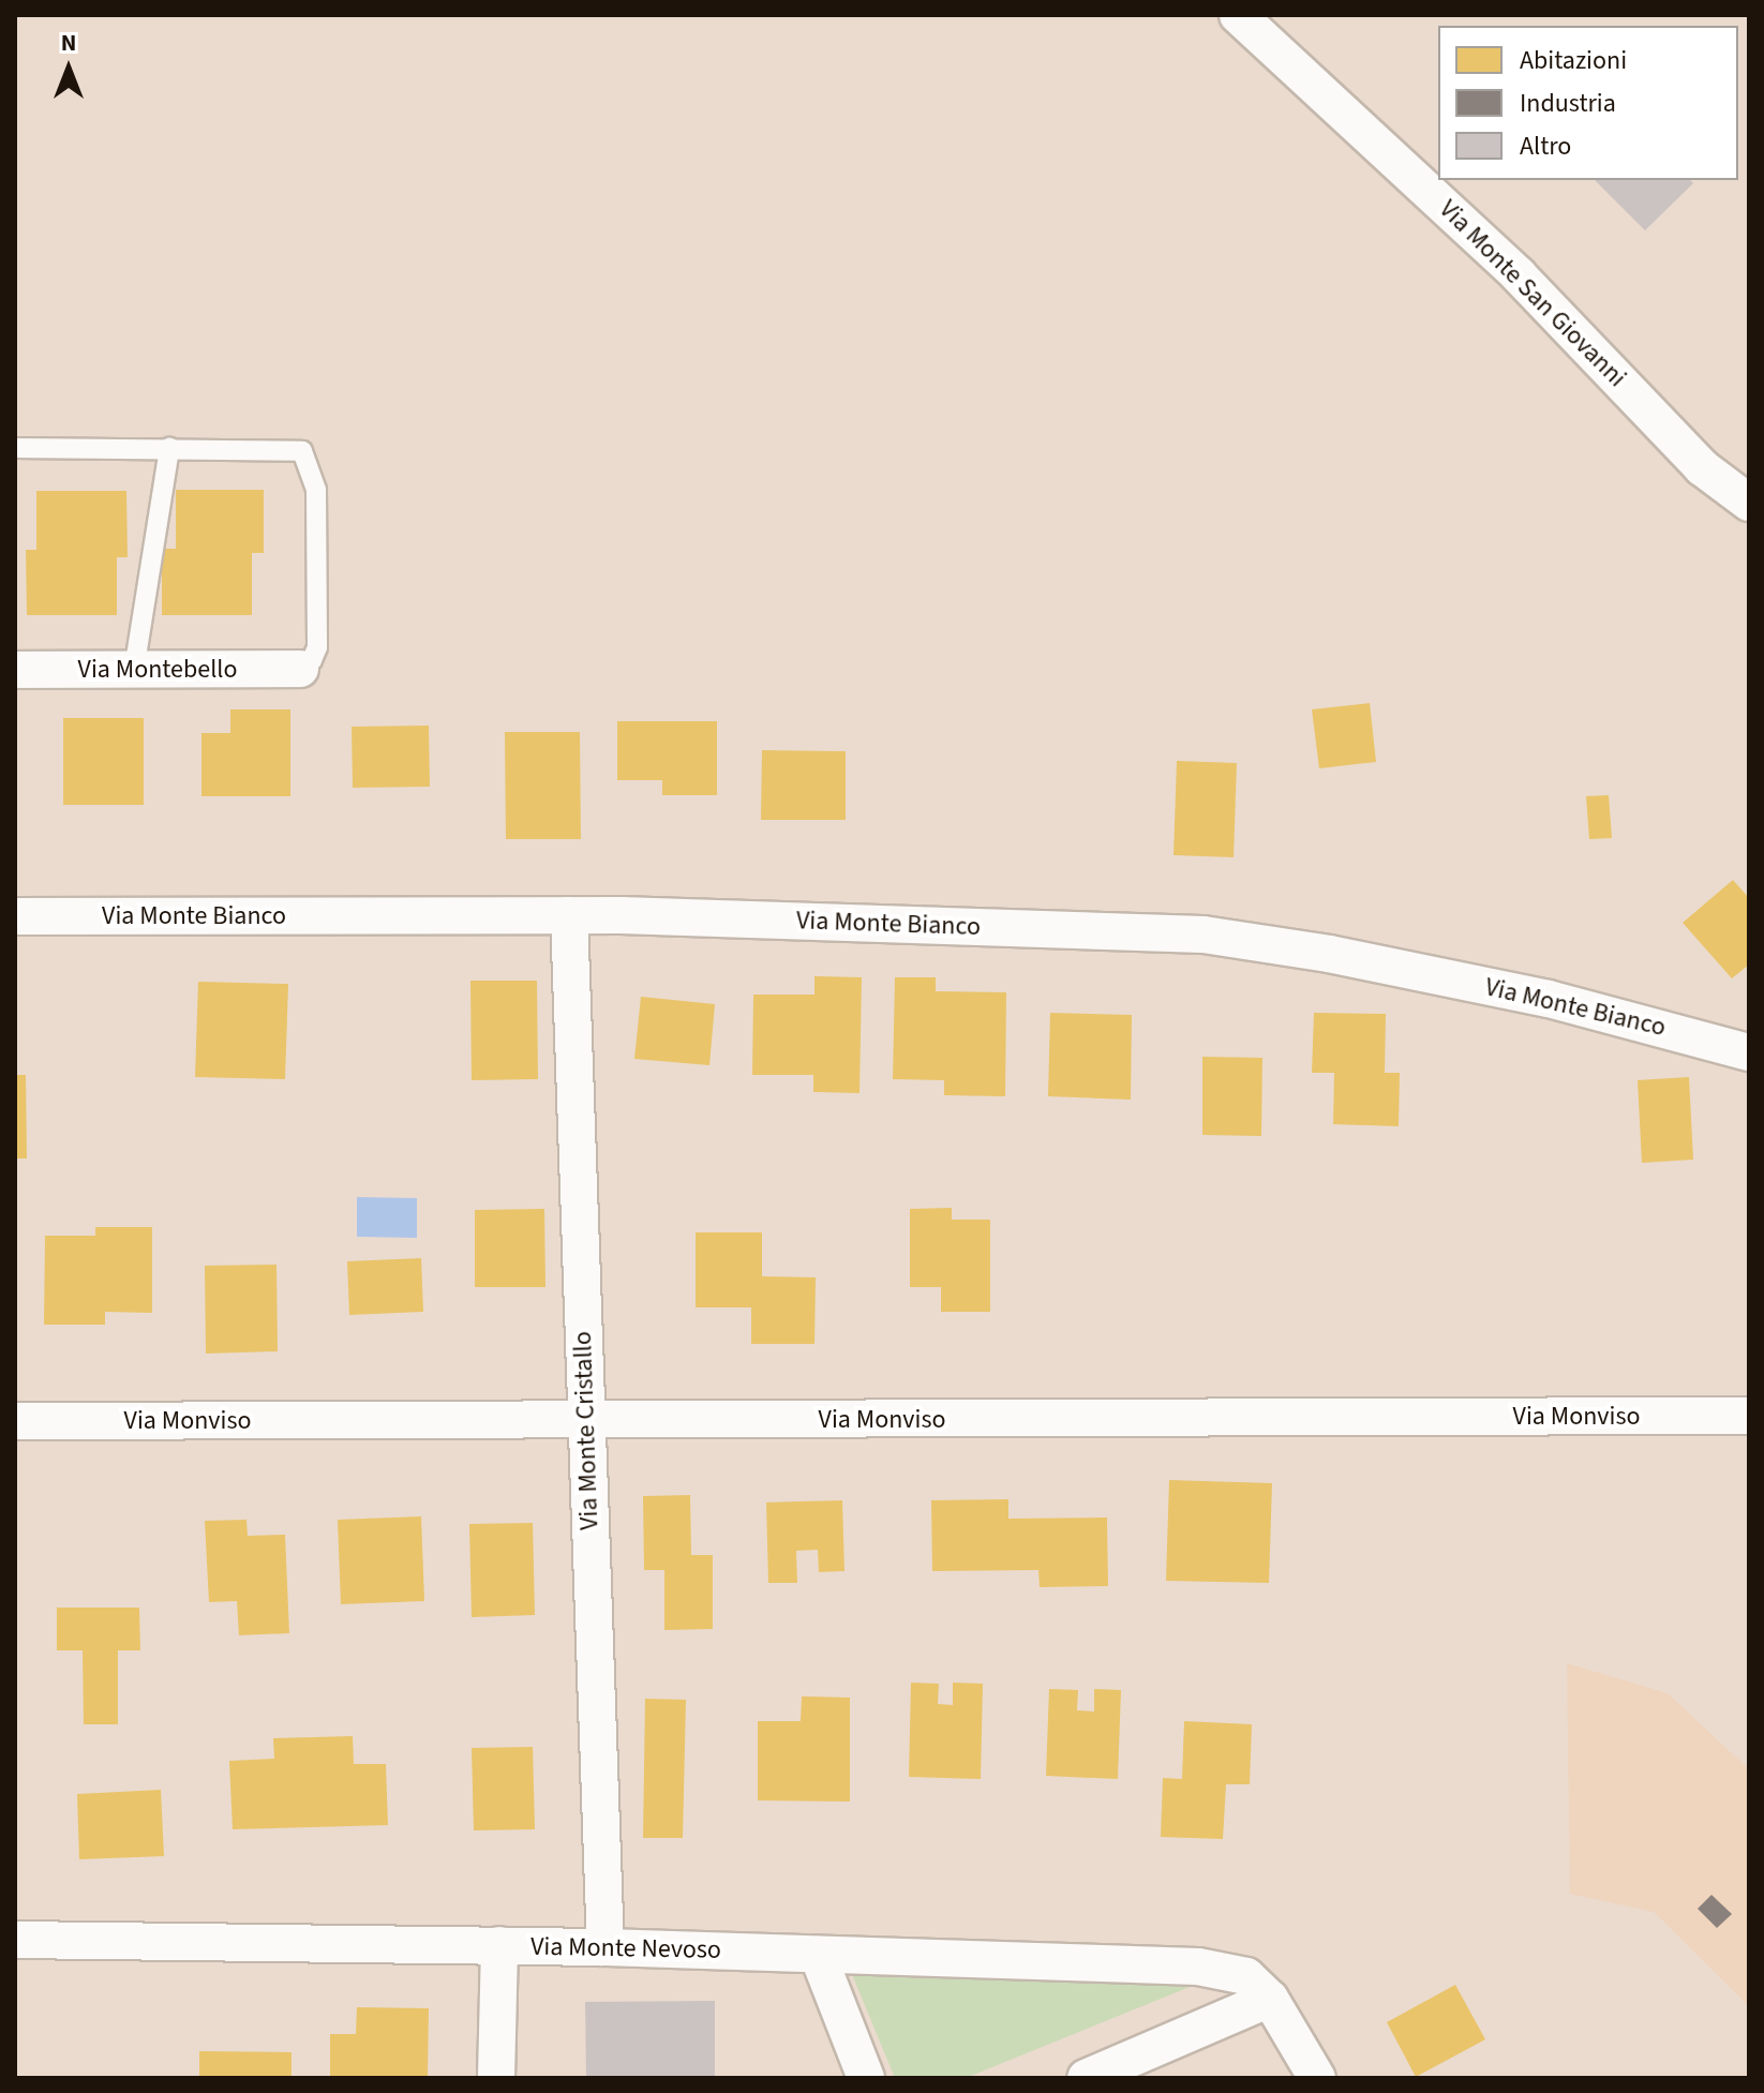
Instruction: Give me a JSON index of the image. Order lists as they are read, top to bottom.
{
  "streets": {
    "street": [
      "Via Monte San Giovanni",
      "Via Montebello",
      "Via Monte Bianco",
      "Via Monviso",
      "Via Monte Cristallo",
      "Via Monte Nevoso"
    ]
  },
  "crossings": [
    ["Via Monte Bianco", "Via Monte Cristallo"],
    ["Via Monviso", "Via Monte Cristallo"],
    ["Via Monte Cristallo", "Via Monte Nevoso"]
  ],
  "legend": ["Abitazioni", "Industria", "Altro"],
  "north": "top"
}
